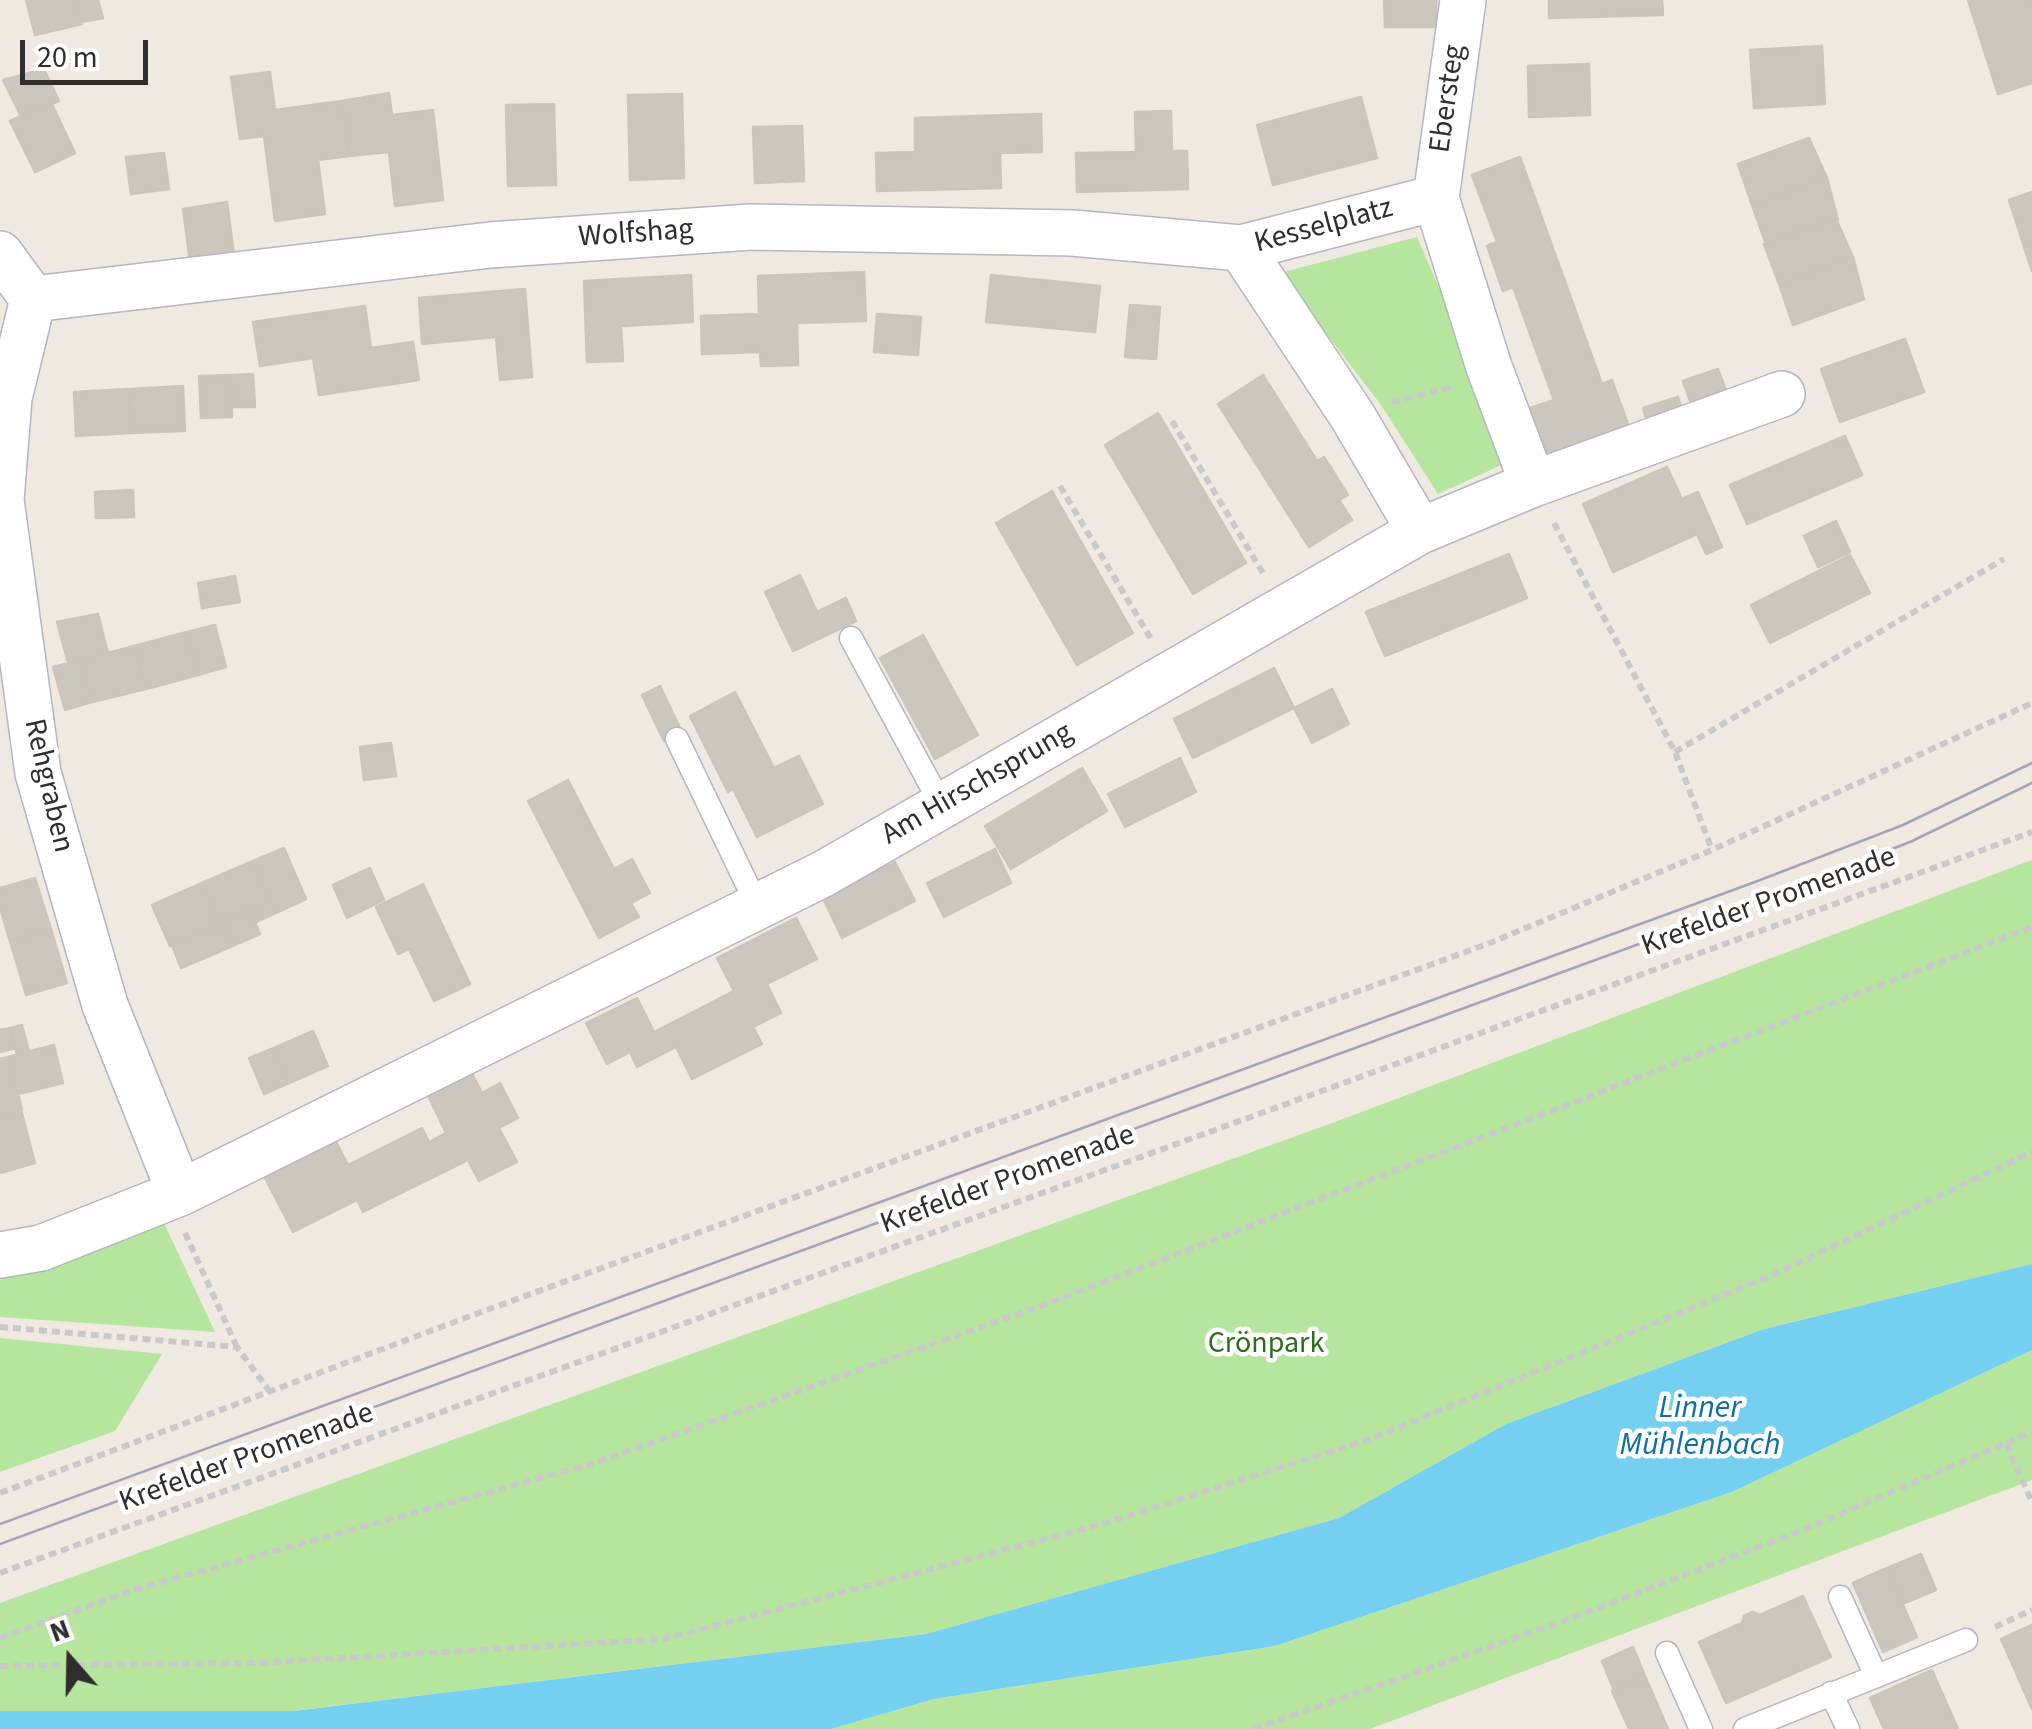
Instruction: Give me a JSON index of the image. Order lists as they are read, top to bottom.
{
  "streets": {
    "street": [
      "Ebersteg",
      "Kesselplatz",
      "Wolfshag",
      "Am Hirschsprung",
      "Rehgraben"
    ],
    "path": ["Krefelder Promenade"]
  },
  "crossings": [
    ["Ebersteg", "Kesselplatz"],
    ["Kesselplatz", "Wolfshag"],
    ["Kesselplatz", "Am Hirschsprung"],
    ["Wolfshag", "Rehgraben"],
    ["Am Hirschsprung", "Rehgraben"]
  ],
  "water": ["Linner Mühlenbach"],
  "parks": ["Crönpark"],
  "scale_bar": "20 m",
  "north": "top"
}
